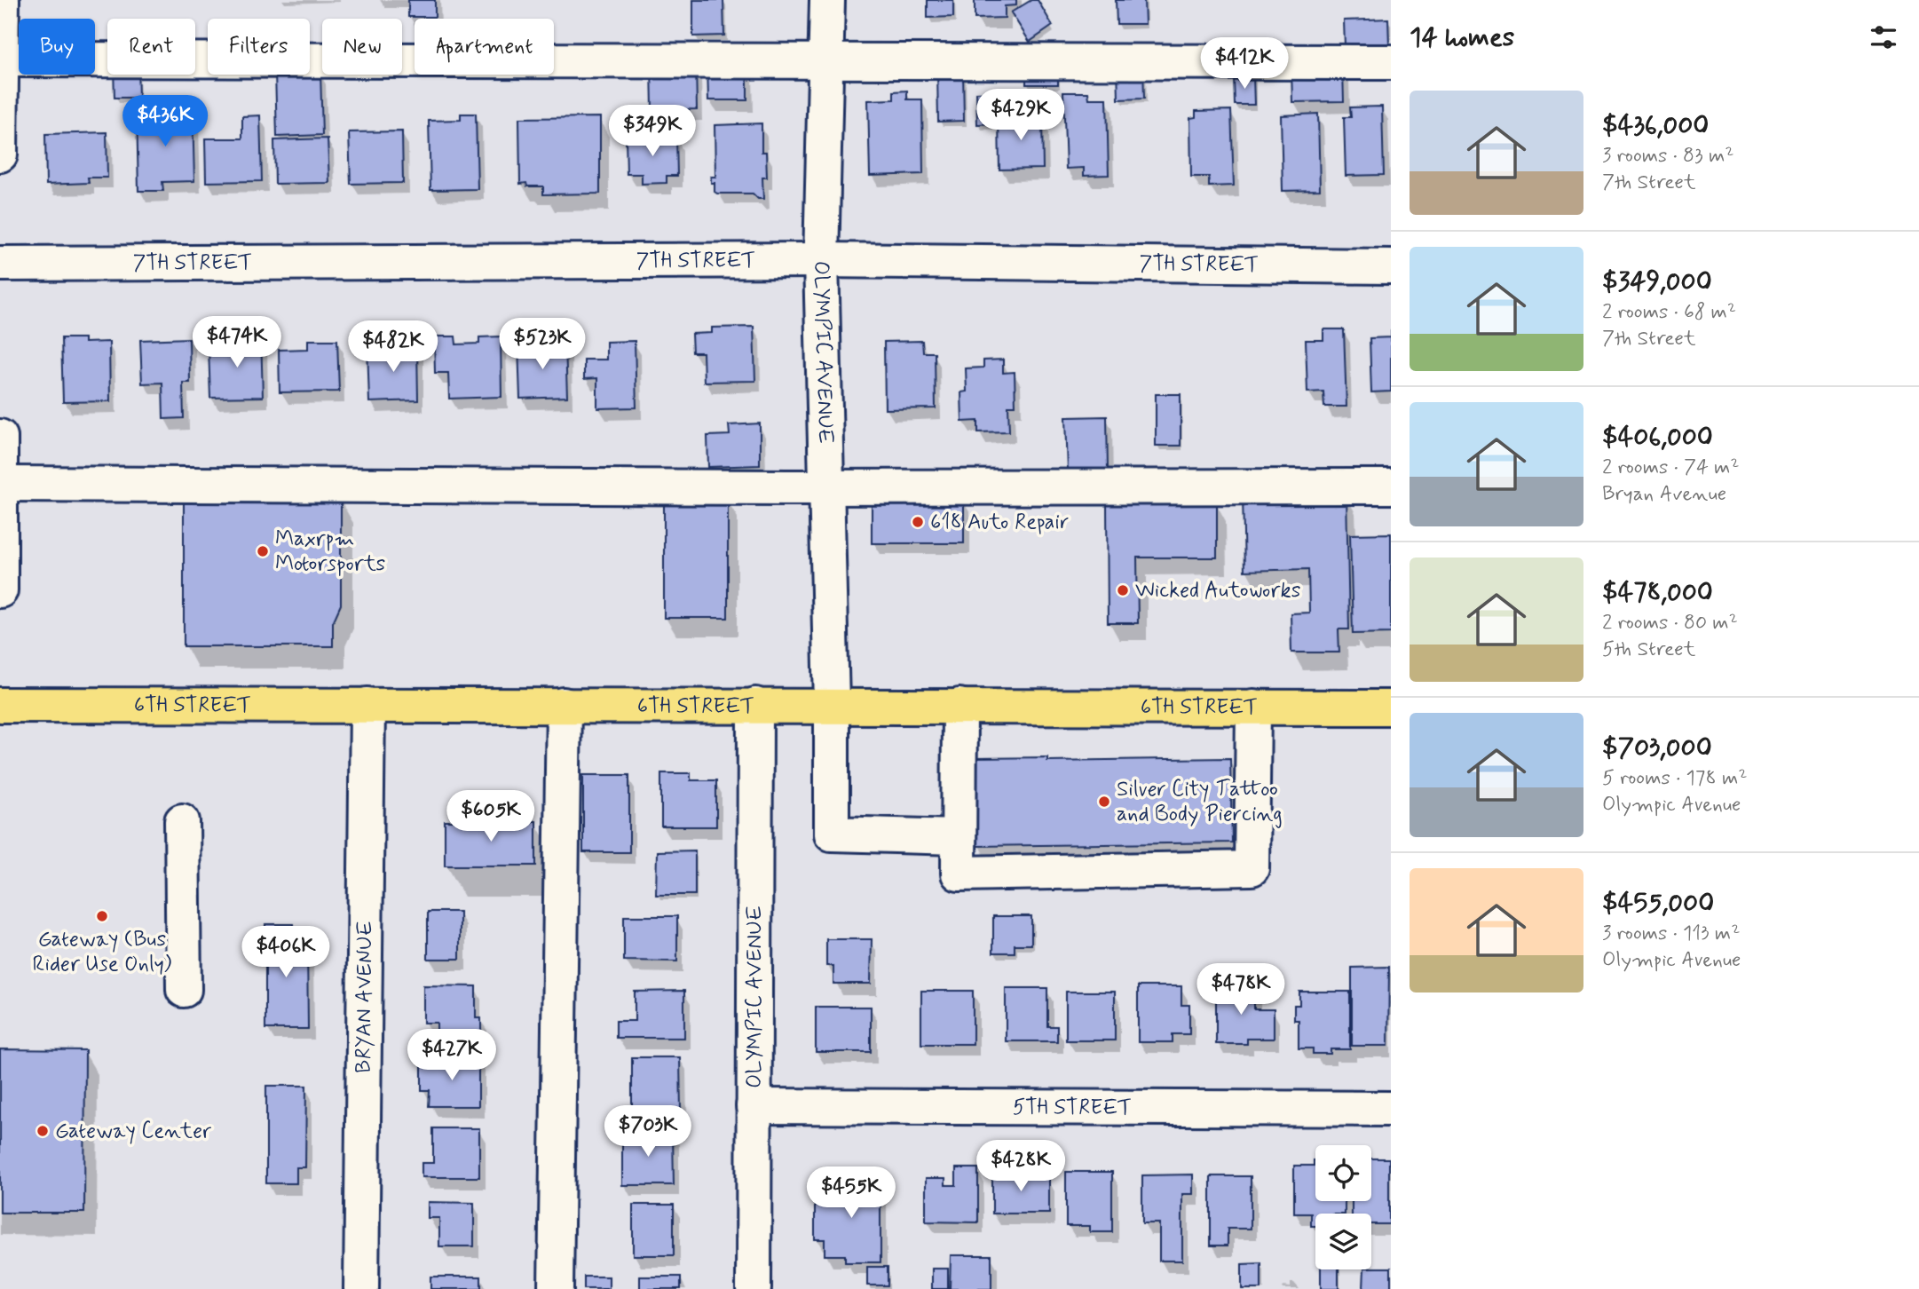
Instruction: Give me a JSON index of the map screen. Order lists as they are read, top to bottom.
{
  "streets": {
    "main road": ["6TH STREET"],
    "street": [
      "7TH STREET",
      "OLYMPIC AVENUE",
      "BRYAN AVENUE",
      "5TH STREET"
    ]
  },
  "crossings": [
    ["7TH STREET", "OLYMPIC AVENUE"],
    ["OLYMPIC AVENUE", "6TH STREET"],
    ["OLYMPIC AVENUE", "5TH STREET"],
    ["6TH STREET", "BRYAN AVENUE"]
  ],
  "places": [
    "618 Auto Repair",
    "Maxrpm Motorsports",
    "Wicked Autoworks",
    "Silver City Tattoo and Body Piercing",
    "Gateway (Bus Rider Use Only)",
    "Gateway Center"
  ],
  "page": {
    "heading": "14 homes",
    "chip": [
      "Buy",
      "Rent",
      "Filters",
      "New",
      "Apartment"
    ],
    "price": [
      "$412K",
      "$429K",
      "$436K",
      "$349K",
      "$474K",
      "$523K",
      "$482K",
      "$605K",
      "$406K",
      "$478K",
      "$427K",
      "$703K",
      "$428K",
      "$455K"
    ],
    "list": [
      {
        "name": "$436,000",
        "note": "3 rooms · 83 m² · 7th Street"
      },
      {
        "name": "$349,000",
        "note": "2 rooms · 68 m² · 7th Street"
      },
      {
        "name": "$406,000",
        "note": "2 rooms · 74 m² · Bryan Avenue"
      },
      {
        "name": "$478,000",
        "note": "2 rooms · 80 m² · 5th Street"
      },
      {
        "name": "$703,000",
        "note": "5 rooms · 178 m² · Olympic Avenue"
      },
      {
        "name": "$455,000",
        "note": "3 rooms · 113 m² · Olympic Avenue"
      }
    ]
  }
}
